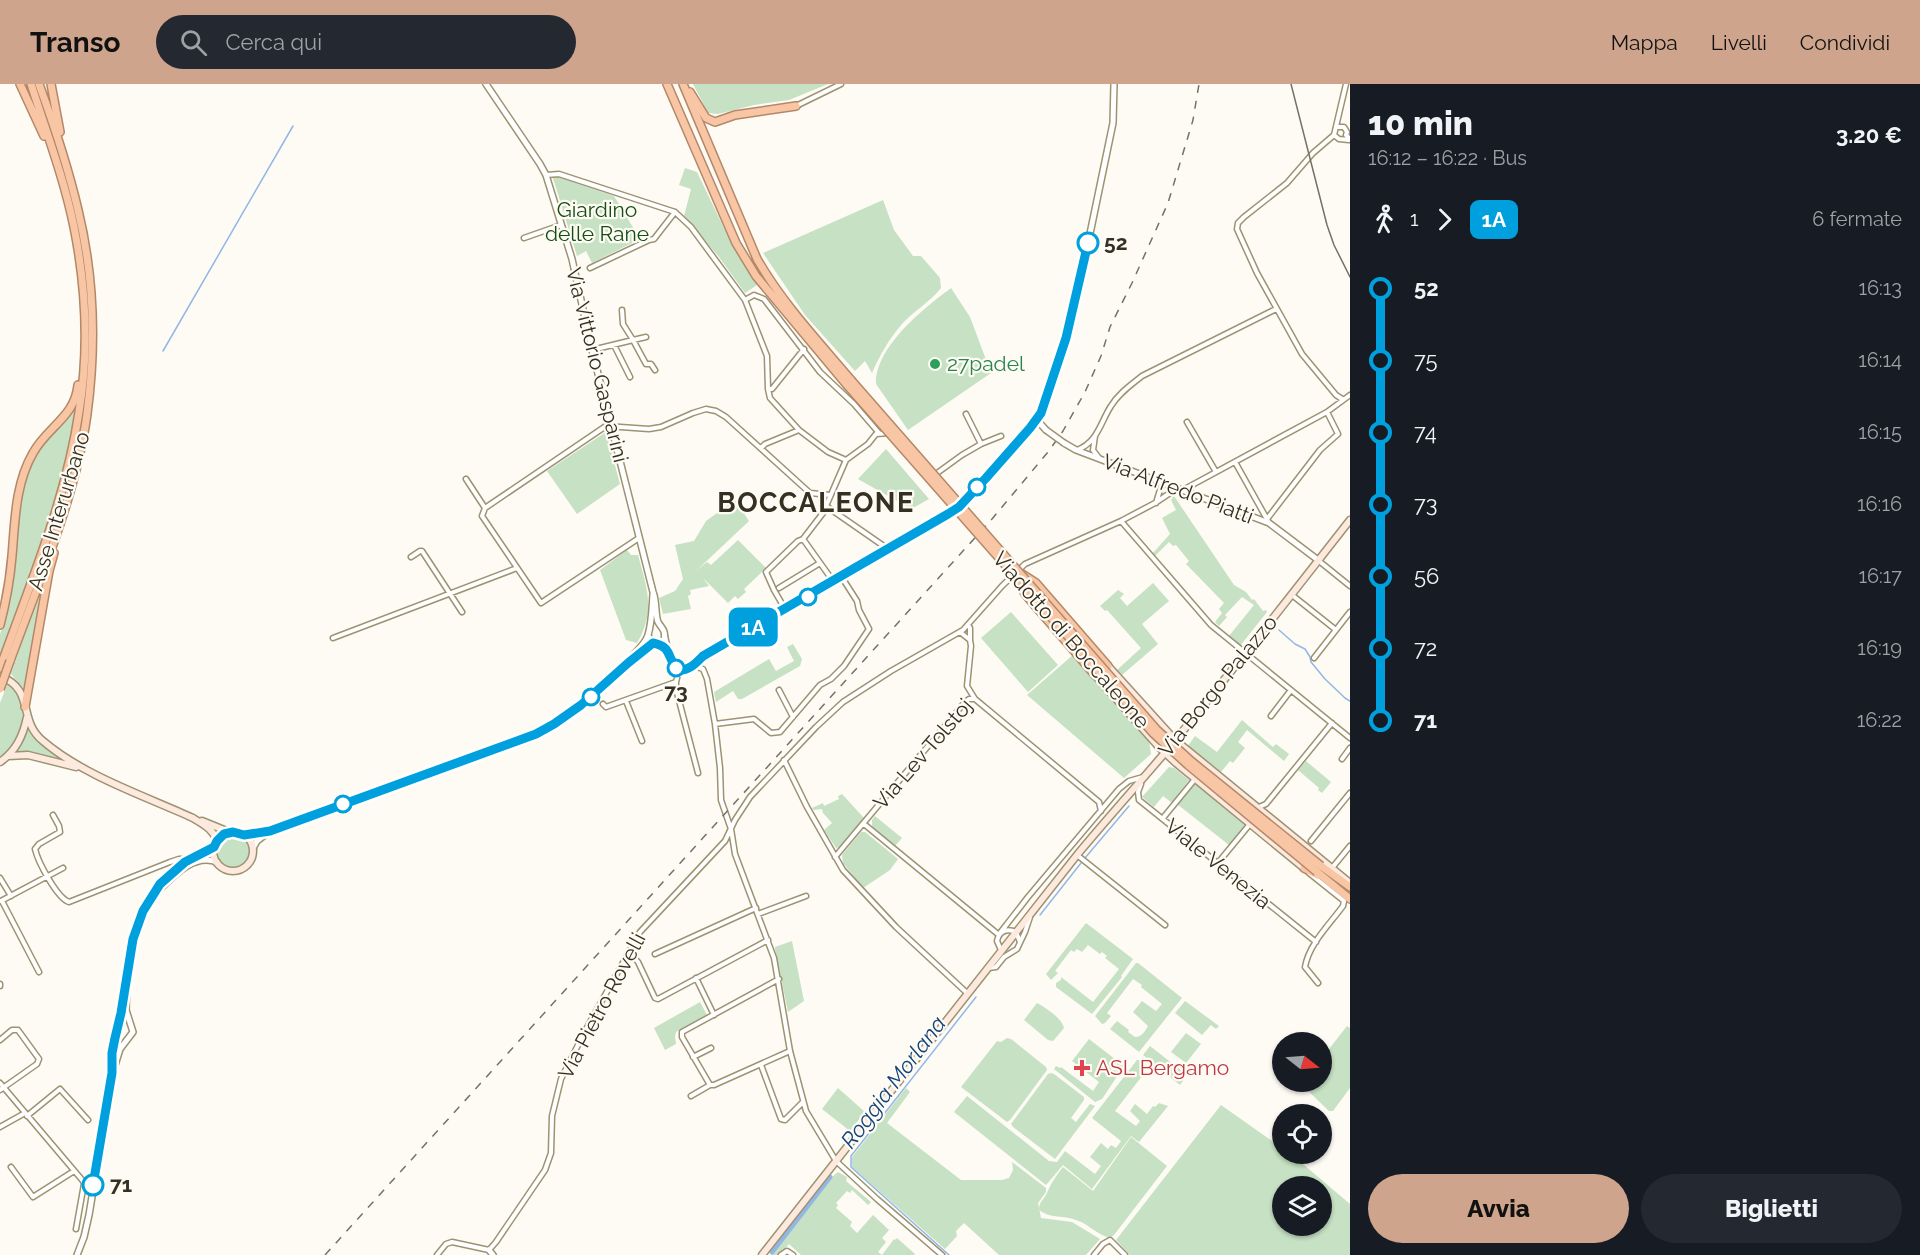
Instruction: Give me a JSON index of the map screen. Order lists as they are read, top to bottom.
{
  "streets": {
    "highway": ["Asse Interurbano", "Viadotto di Boccaleone"],
    "main road": ["Via Borgo Palazzo"],
    "street": [
      "Via Vittorio Gasparini",
      "Via Alfredo Piatti",
      "Via Lev Tolstoj",
      "Viale Venezia",
      "Via Pietro Rovelli"
    ]
  },
  "crossings": [
    ["Via Alfredo Piatti", "Via Borgo Palazzo"],
    ["Via Alfredo Piatti", "Via Pietro Rovelli"],
    ["Viadotto di Boccaleone", "Via Pietro Rovelli"],
    ["Via Borgo Palazzo", "Viale Venezia"],
    ["Via Lev Tolstoj", "Via Pietro Rovelli"]
  ],
  "districts": ["BOCCALEONE"],
  "water": ["Roggia Morlana"],
  "parks": ["Giardino delle Rane"],
  "places": {
    "other": [
      "52",
      "27padel",
      "73",
      "71"
    ],
    "health": ["ASL Bergamo"]
  },
  "lines": ["bus line 1A"],
  "north": "right",
  "page": {
    "header": "Transo",
    "search": "Cerca qui",
    "nav": ["Mappa", "Livelli", "Condividi"],
    "on_map": "1A",
    "heading": ["10 min", "16:12 – 16:22 · Bus", "3.20 €"],
    "legs": ["1", "1A", "6 fermate"],
    "list": [
      {
        "name": "52",
        "value": "16:13"
      },
      {
        "name": "75",
        "value": "16:14"
      },
      {
        "name": "74",
        "value": "16:15"
      },
      {
        "name": "73",
        "value": "16:16"
      },
      {
        "name": "56",
        "value": "16:17"
      },
      {
        "name": "72",
        "value": "16:19"
      },
      {
        "name": "71",
        "value": "16:22"
      }
    ],
    "buttons": ["Avvia", "Biglietti"]
  }
}
